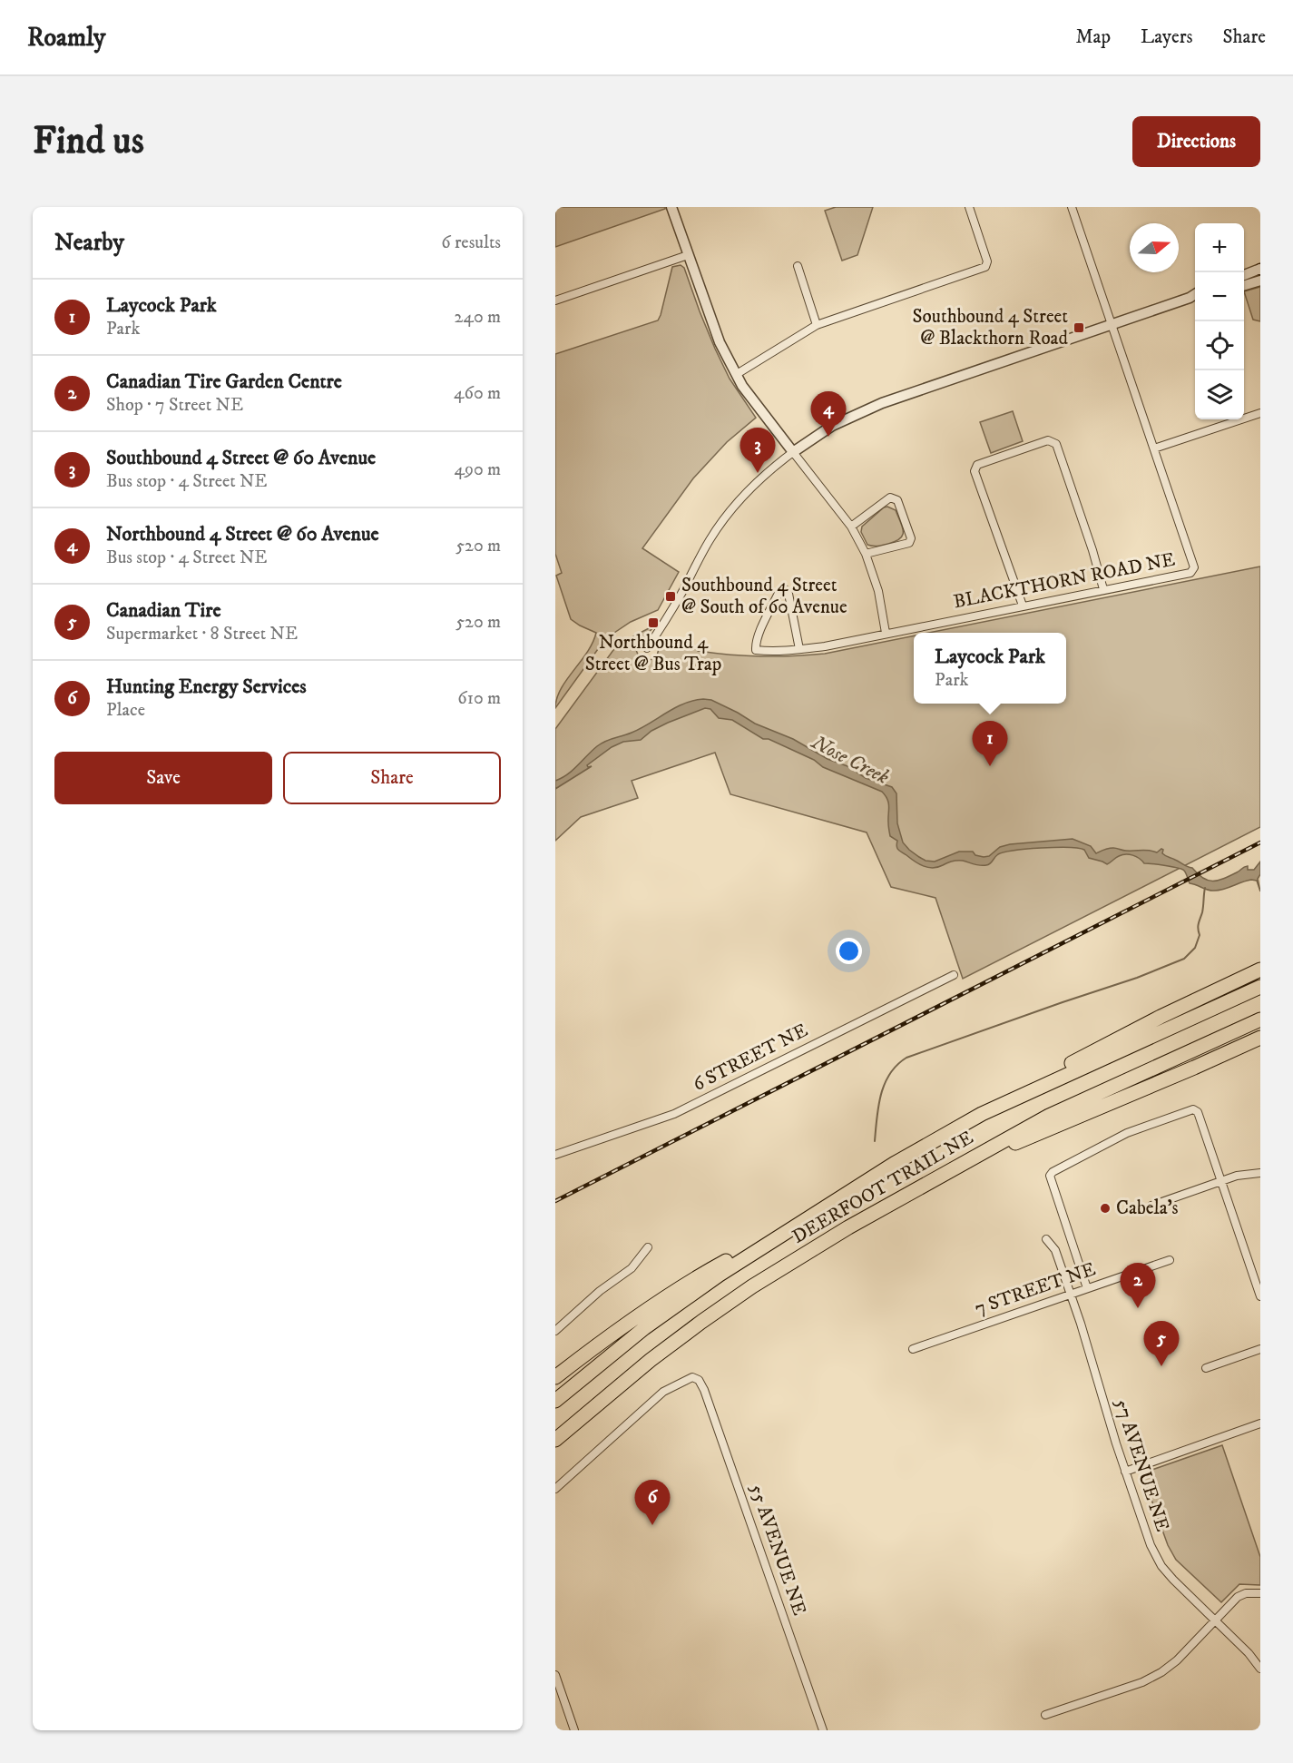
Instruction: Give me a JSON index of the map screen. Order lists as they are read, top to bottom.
{
  "streets": {
    "highway": ["DEERFOOT TRAIL NE"],
    "street": [
      "BLACKTHORN ROAD NE",
      "6 STREET NE",
      "7 STREET NE",
      "57 AVENUE NE",
      "55 AVENUE NE"
    ]
  },
  "crossings": [
    ["7 STREET NE", "57 AVENUE NE"]
  ],
  "water": ["Nose Creek"],
  "places": {
    "transit": ["Southbound 4 Street @ Blackthorn Road", "Southbound 4 Street @ South of 60 Avenue", "Northbound 4 Street @ Bus Trap"],
    "other": ["Cabela's"]
  },
  "north": "right",
  "page": {
    "header": "Roamly",
    "nav": ["Map", "Layers", "Share"],
    "buttons": [
      "Directions",
      ["Save", "Share"]
    ],
    "title": "Find us",
    "heading": ["Nearby", "6 results"],
    "map_buttons": ["+", "−"],
    "list": [
      {
        "mark": "1",
        "name": "Laycock Park",
        "note": "Park",
        "value": "240 m"
      },
      {
        "mark": "2",
        "name": "Canadian Tire Garden Centre",
        "note": "Shop · 7 Street NE",
        "value": "460 m"
      },
      {
        "mark": "3",
        "name": "Southbound 4 Street @ 60 Avenue",
        "note": "Bus stop · 4 Street NE",
        "value": "490 m"
      },
      {
        "mark": "4",
        "name": "Northbound 4 Street @ 60 Avenue",
        "note": "Bus stop · 4 Street NE",
        "value": "520 m"
      },
      {
        "mark": "5",
        "name": "Canadian Tire",
        "note": "Supermarket · 8 Street NE",
        "value": "520 m"
      },
      {
        "mark": "6",
        "name": "Hunting Energy Services",
        "note": "Place",
        "value": "610 m"
      }
    ],
    "pins": [
      "4",
      "3",
      "1",
      "2",
      "5",
      "6"
    ],
    "popup": ["Laycock Park", "Park"]
  }
}
